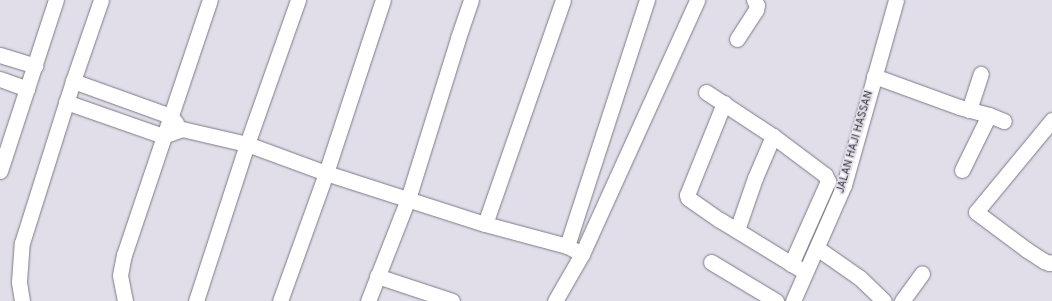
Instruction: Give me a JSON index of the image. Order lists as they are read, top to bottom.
{
  "streets": {
    "street": ["JALAN HAJI HASSAN"]
  }
}
